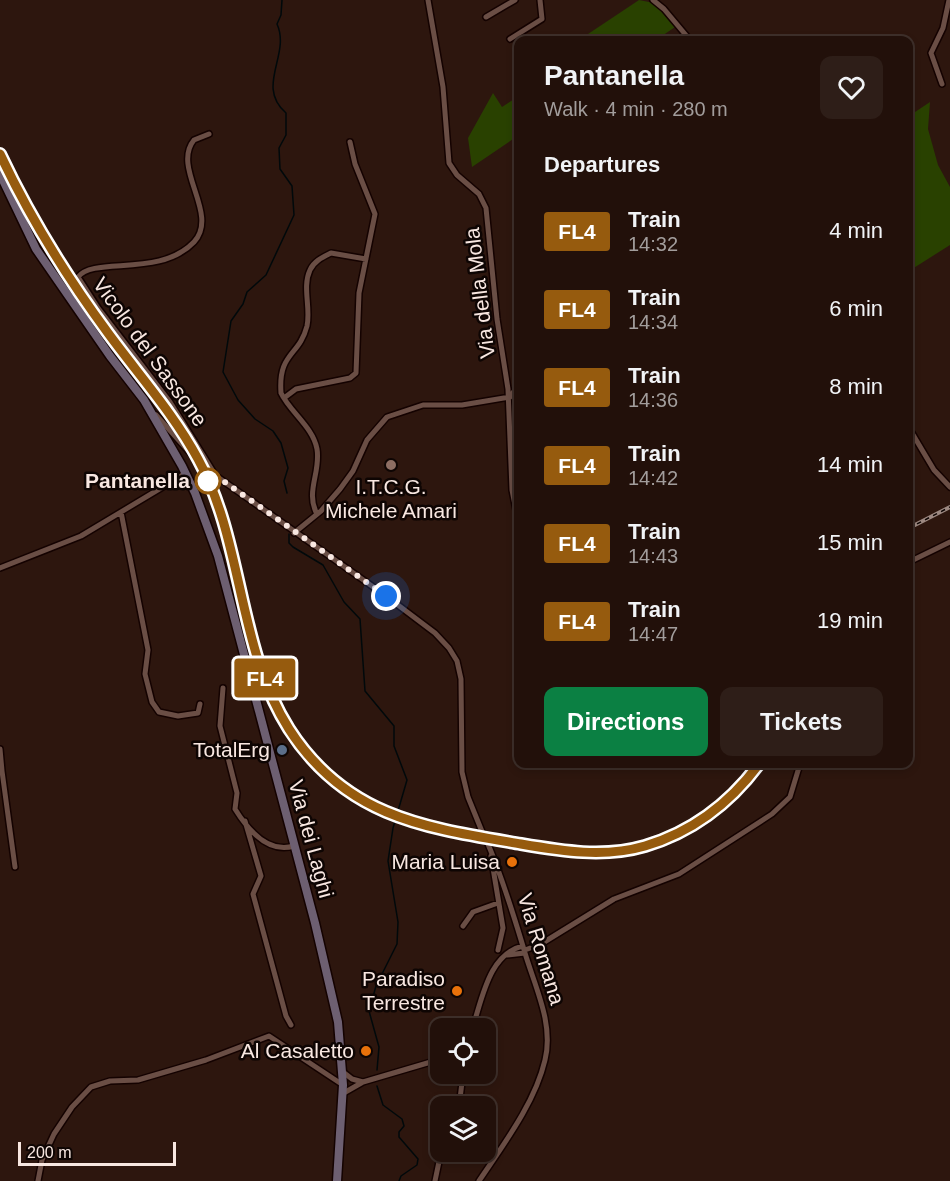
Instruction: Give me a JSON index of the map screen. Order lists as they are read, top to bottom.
{
  "streets": {
    "main road": ["Via dei Laghi"],
    "street": ["Via della Mola", "Vicolo del Sassone", "Via Romana"]
  },
  "crossings": [
    ["Vicolo del Sassone", "Via Romana"],
    ["Via dei Laghi", "Via Romana"]
  ],
  "places": [
    "I.T.C.G. Michele Amari",
    "Pantanella",
    "TotalErg",
    "Maria Luisa",
    "Paradiso Terrestre",
    "Al Casaletto"
  ],
  "scale_bar": "200 m",
  "page": {
    "on_map": "FL4",
    "heading": [
      ["Pantanella", "Walk · 4 min · 280 m"],
      "Departures"
    ],
    "list": [
      {
        "mark": "FL4",
        "name": "Train",
        "note": "14:32",
        "value": "4 min"
      },
      {
        "mark": "FL4",
        "name": "Train",
        "note": "14:34",
        "value": "6 min"
      },
      {
        "mark": "FL4",
        "name": "Train",
        "note": "14:36",
        "value": "8 min"
      },
      {
        "mark": "FL4",
        "name": "Train",
        "note": "14:42",
        "value": "14 min"
      },
      {
        "mark": "FL4",
        "name": "Train",
        "note": "14:43",
        "value": "15 min"
      },
      {
        "mark": "FL4",
        "name": "Train",
        "note": "14:47",
        "value": "19 min"
      }
    ],
    "buttons": ["Directions", "Tickets"],
    "scale": "200 m"
  }
}
